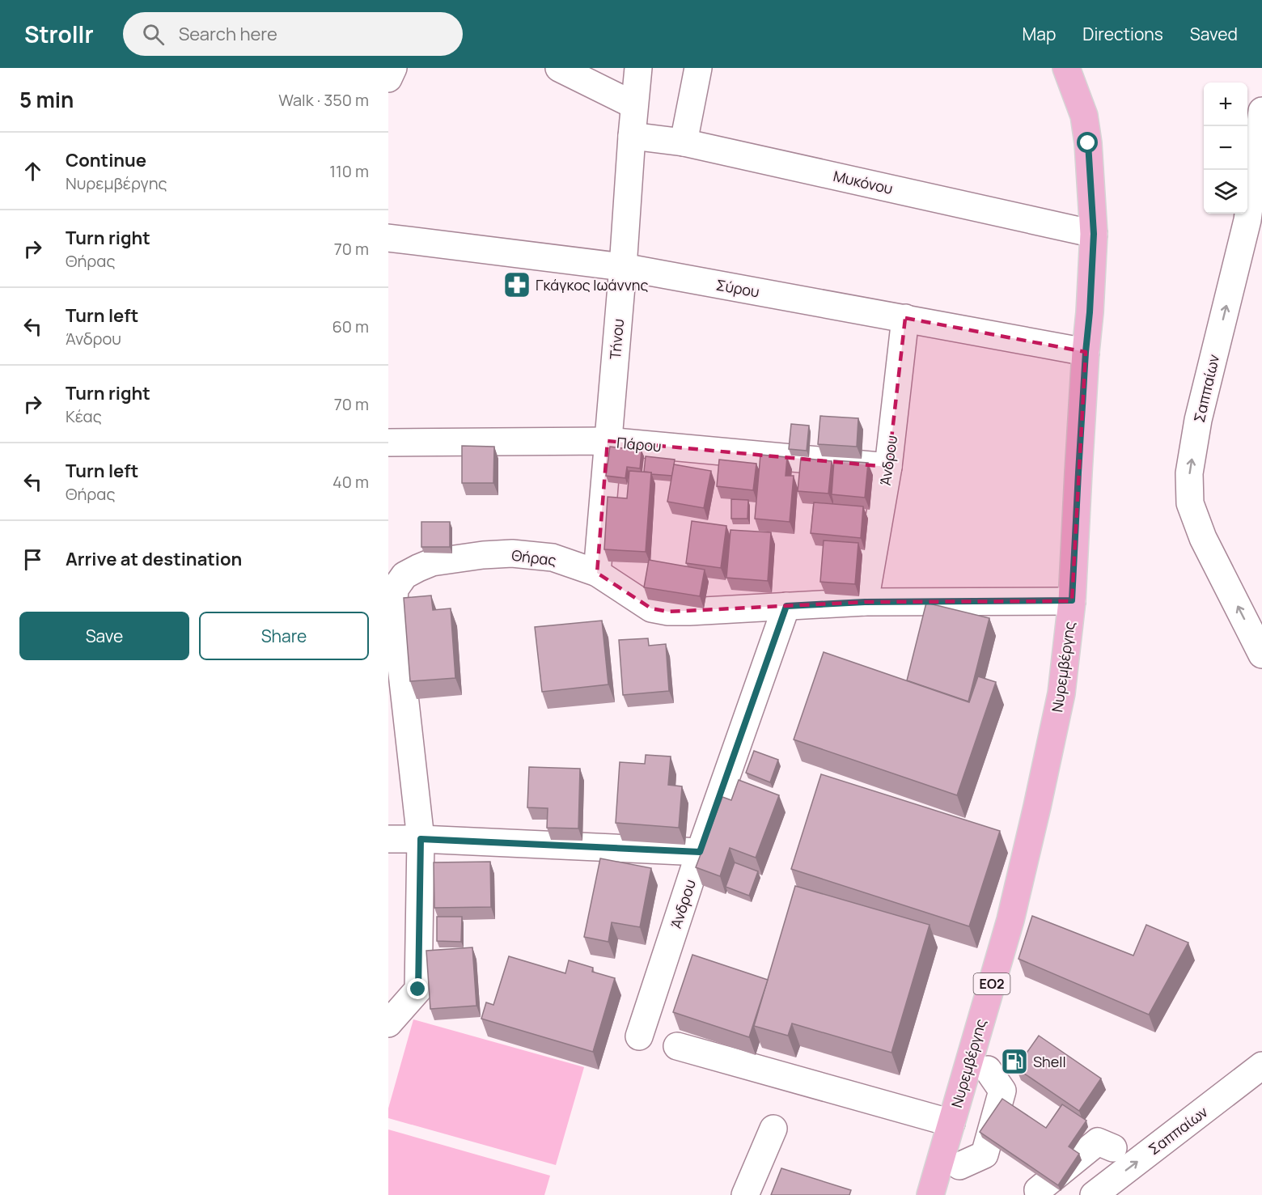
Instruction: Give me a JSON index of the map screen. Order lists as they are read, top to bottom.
{
  "streets": {
    "main road": ["Νυρεμβέργης", "ΕΟ2"],
    "street": [
      "Μυκόνου",
      "Σύρου",
      "Τήνου",
      "Σαππαίων",
      "Πάρου",
      "Άνδρου",
      "Θήρας"
    ]
  },
  "crossings": [
    ["Μυκόνου", "Τήνου"],
    ["Μυκόνου", "Νυρεμβέργης"],
    ["Σύρου", "Τήνου"],
    ["Σύρου", "Άνδρου"],
    ["Σύρου", "Νυρεμβέργης"],
    ["Τήνου", "Πάρου"],
    ["Τήνου", "Θήρας"],
    ["Πάρου", "Άνδρου"],
    ["Άνδρου", "Θήρας"],
    ["Θήρας", "Νυρεμβέργης"]
  ],
  "one_way": ["Σαππαίων"],
  "places": {
    "pharmacy": ["Γκάγκος Ιωάννης"],
    "fuel station": ["Shell"]
  },
  "page": {
    "header": "Strollr",
    "search": "Search here",
    "nav": ["Map", "Directions", "Saved"],
    "heading": ["5 min", "Walk · 350 m"],
    "map_buttons": ["+", "−"],
    "list": [
      ["Continue", "Νυρεμβέργης", "110 m"],
      ["Turn right", "Θήρας", "70 m"],
      ["Turn left", "Άνδρου", "60 m"],
      ["Turn right", "Κέας", "70 m"],
      ["Turn left", "Θήρας", "40 m"],
      "Arrive at destination"
    ],
    "buttons": ["Save", "Share"]
  }
}
